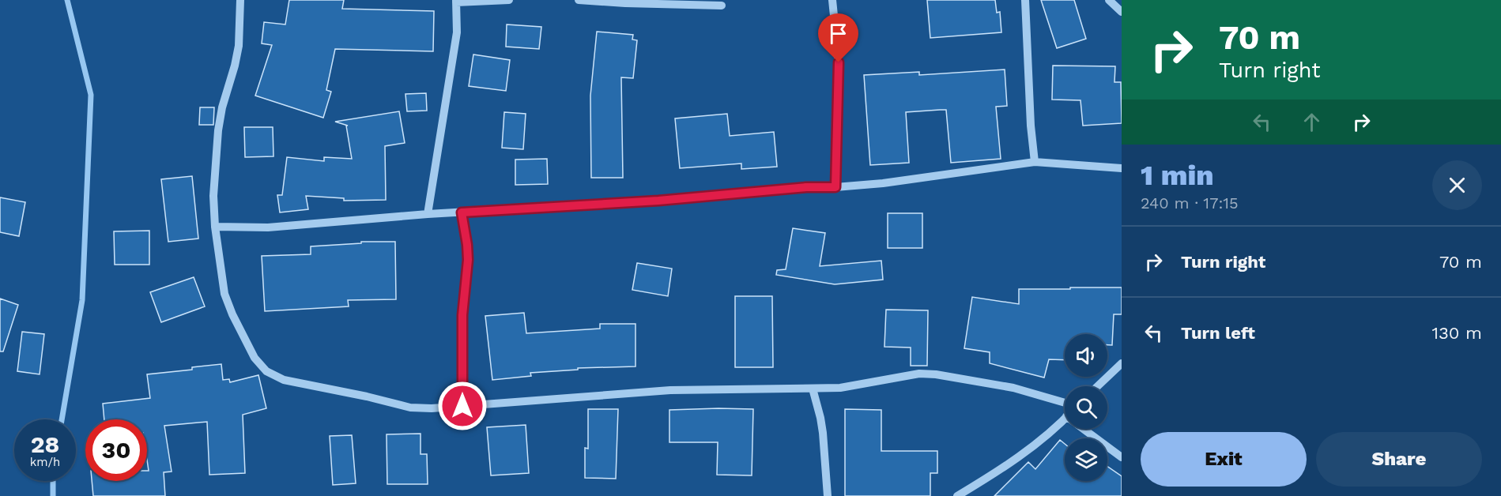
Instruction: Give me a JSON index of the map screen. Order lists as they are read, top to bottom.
{
  "page": {
    "turn": ["70 m", "Turn right"],
    "heading": ["1 min", "240 m · 17:15"],
    "list": [
      {
        "name": "Turn right",
        "value": "70 m"
      },
      {
        "name": "Turn left",
        "value": "130 m"
      }
    ],
    "speed": "28 km/h",
    "limit": "30",
    "buttons": ["Exit", "Share"]
  }
}
